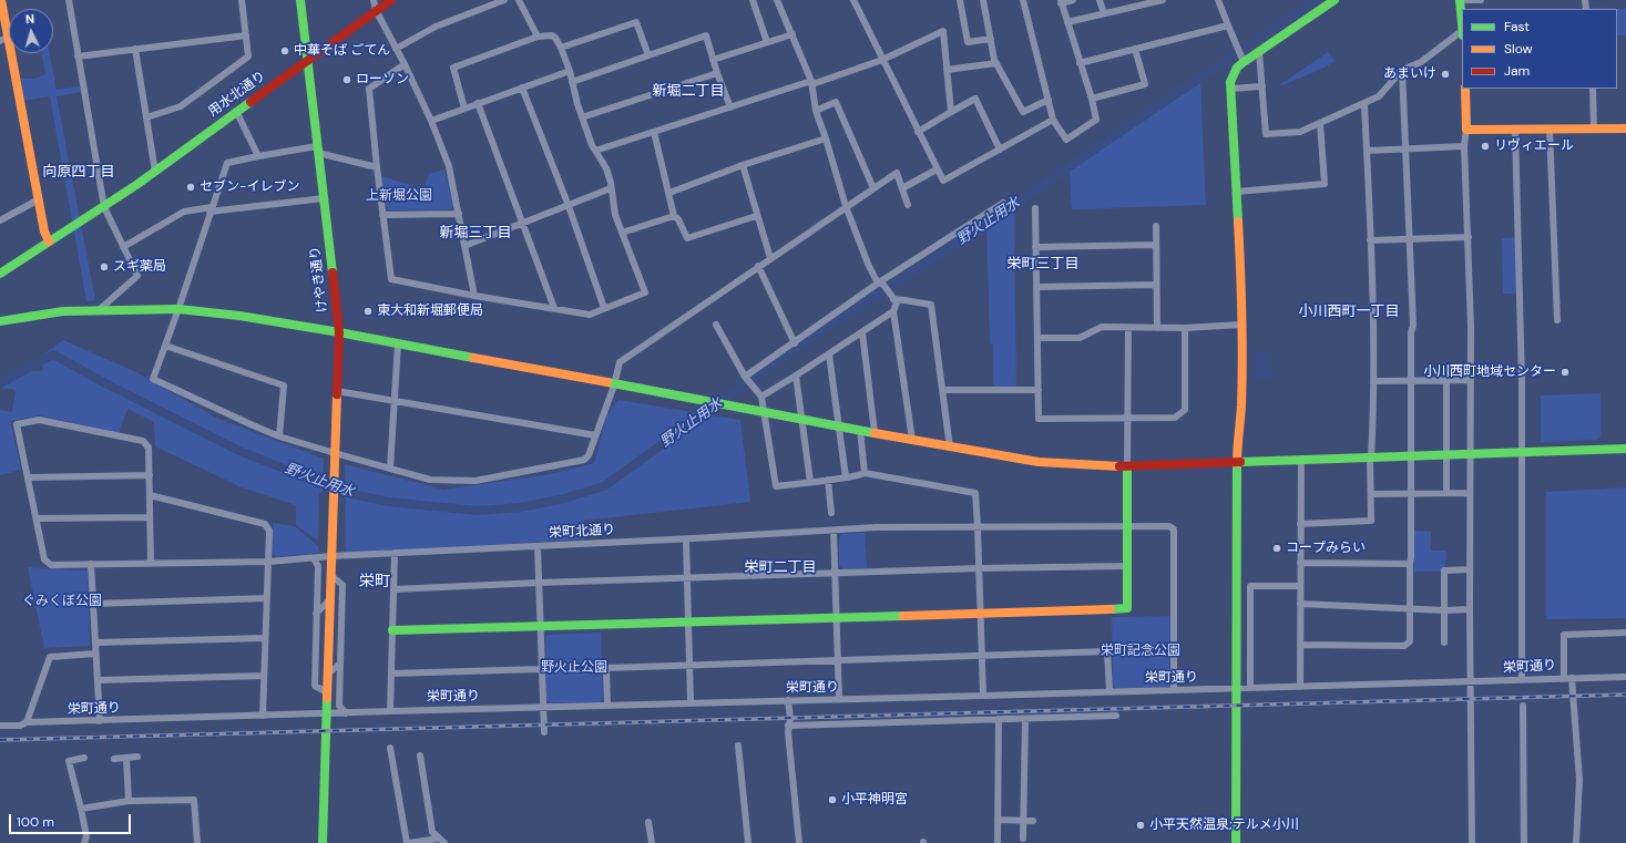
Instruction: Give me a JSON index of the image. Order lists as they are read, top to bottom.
{
  "streets": {
    "street": [
      "用水北通り",
      "けやき通り",
      "栄町北通り",
      "栄町通り"
    ]
  },
  "crossings": [
    ["用水北通り", "けやき通り"],
    ["けやき通り", "栄町北通り"],
    ["けやき通り", "栄町通り"],
    ["栄町北通り", "栄町通り"]
  ],
  "districts": [
    "新堀二丁目",
    "向原四丁目",
    "新堀三丁目",
    "栄町三丁目",
    "小川西町一丁目",
    "栄町二丁目",
    "栄町"
  ],
  "water": ["野火止用水"],
  "parks": [
    "上新堀公園",
    "ぐみくぼ公園",
    "栄町記念公園",
    "野火止公園"
  ],
  "places": [
    "中華そば ごてん",
    "あまいけ",
    "ローソン",
    "リヴィエール",
    "セブン-イレブン",
    "スギ薬局",
    "東大和新堀郵便局",
    "小川西町地域センター",
    "コープみらい",
    "小平神明宮",
    "小平天然温泉;テルメ小川"
  ],
  "legend": ["Fast", "Slow", "Jam"],
  "scale_bar": "100 m",
  "north": "top"
}
